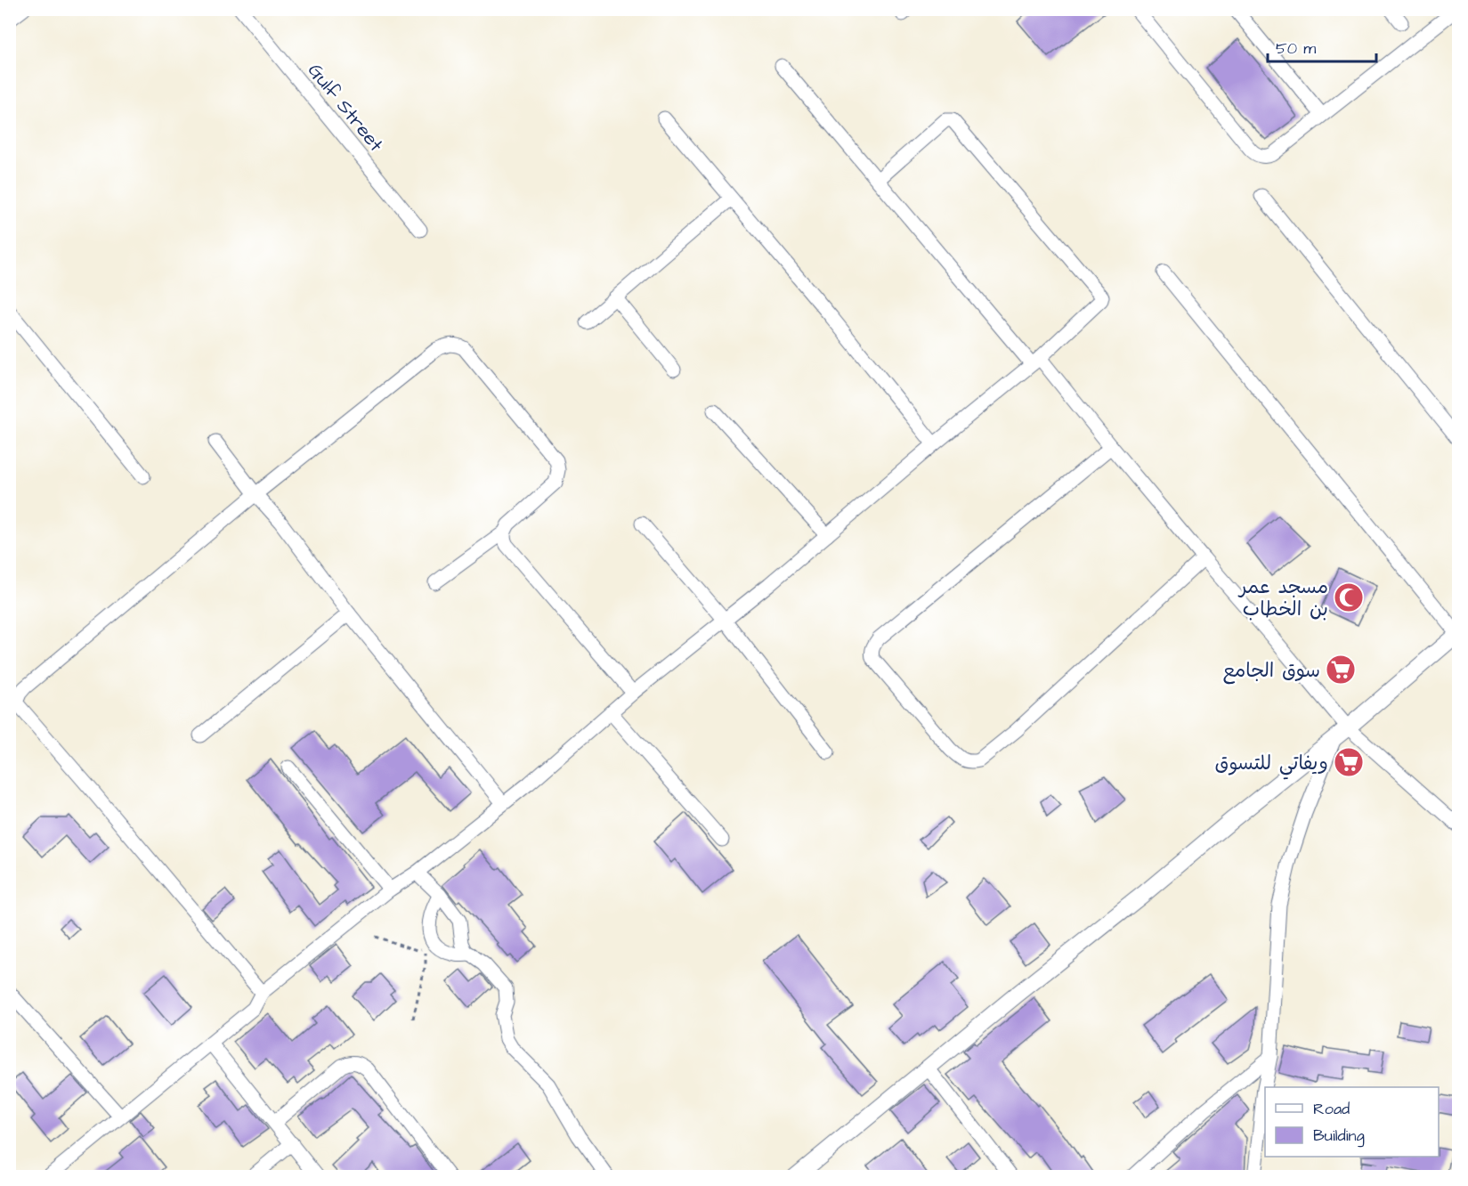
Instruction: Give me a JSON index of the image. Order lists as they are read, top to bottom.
{
  "streets": {
    "street": ["Gulf Street"]
  },
  "places": {
    "mosque": ["مسجد عمر بن الخطاب"],
    "supermarket": ["سوق الجامع", "ويفاتي للتسوق"]
  },
  "legend": ["Road", "Building"],
  "scale_bar": "50 m"
}
